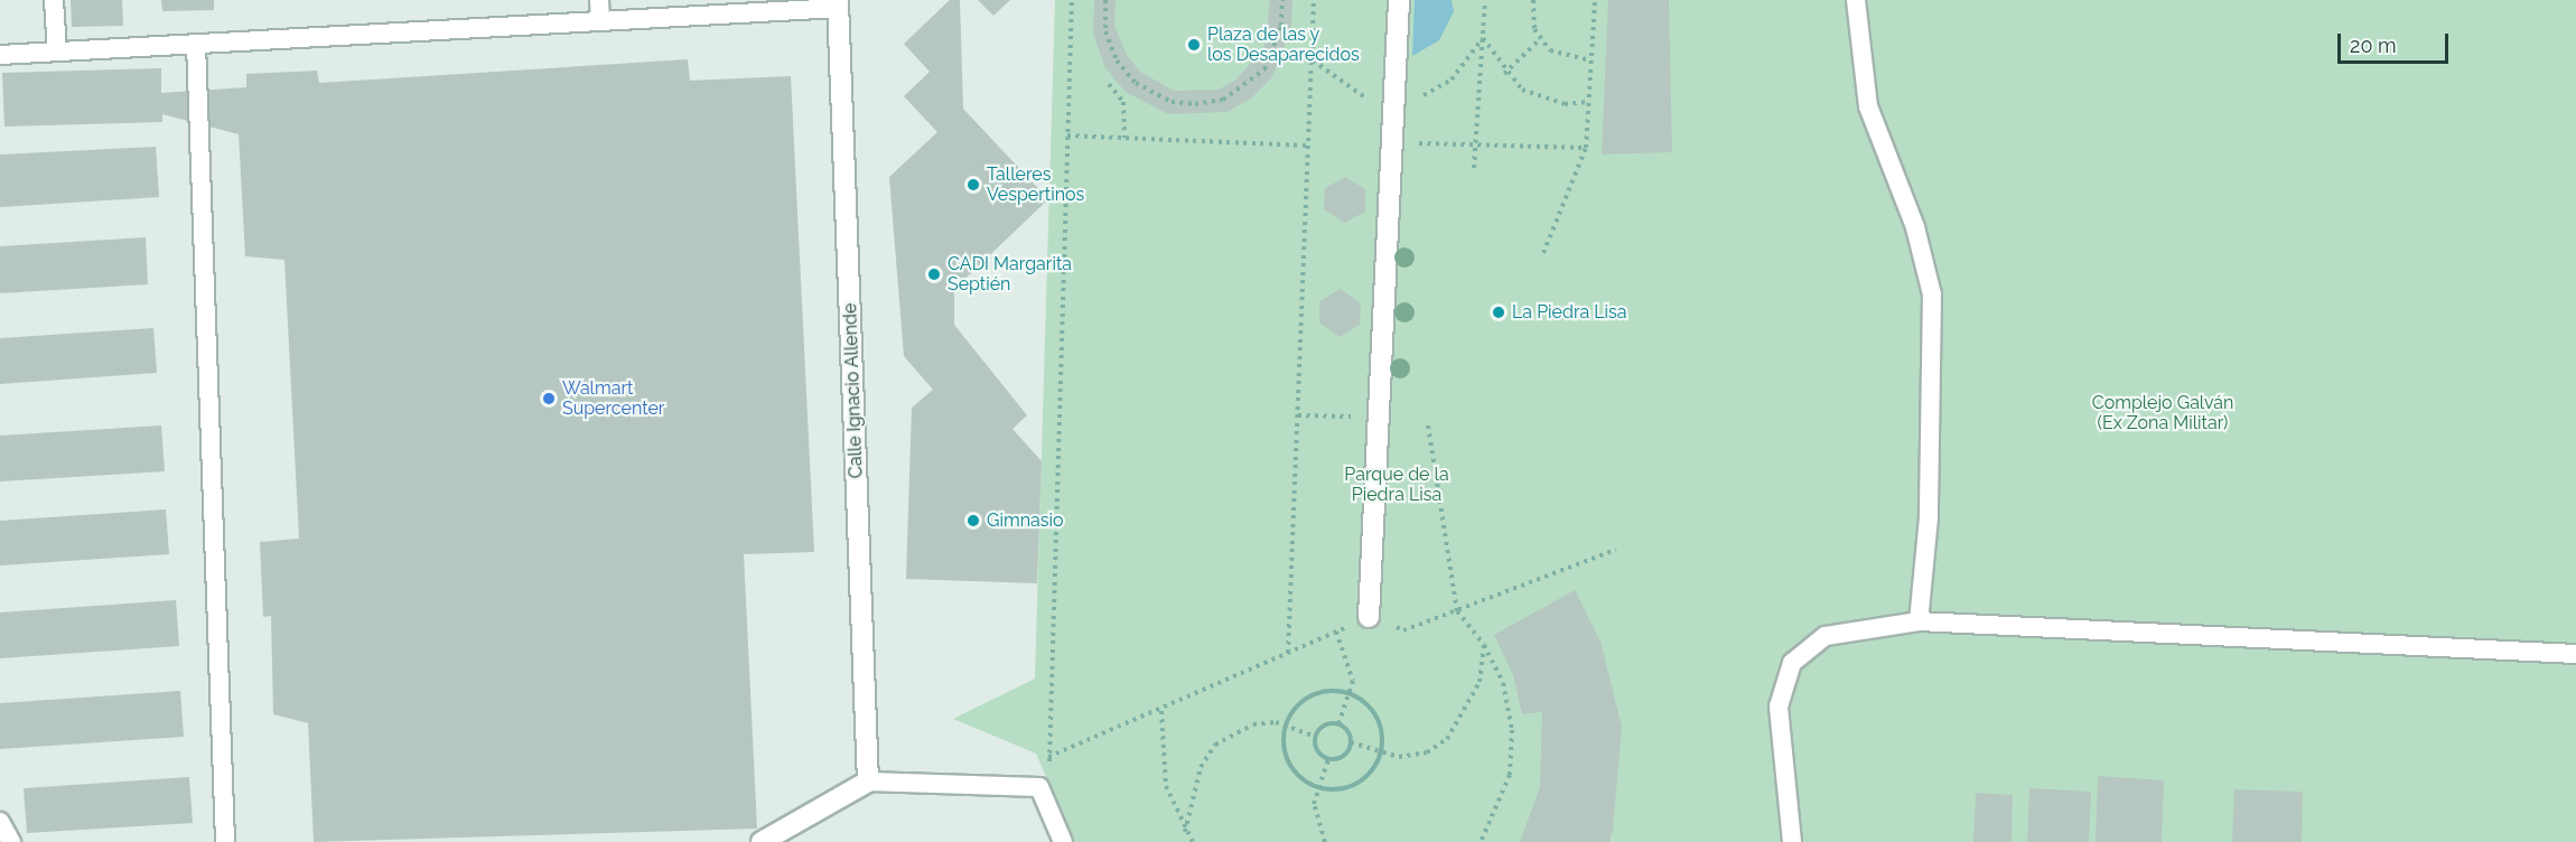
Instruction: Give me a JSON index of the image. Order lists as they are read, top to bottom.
{
  "streets": {
    "street": ["Calle Ignacio Allende"]
  },
  "parks": ["Complejo Galván (Ex Zona Militar)", "Parque de la Piedra Lisa"],
  "places": [
    "Plaza de las y los Desaparecidos",
    "Talleres Vespertinos",
    "CADI Margarita Septién",
    "La Piedra Lisa",
    "Walmart Supercenter",
    "Gimnasio"
  ],
  "scale_bar": "20 m"
}
